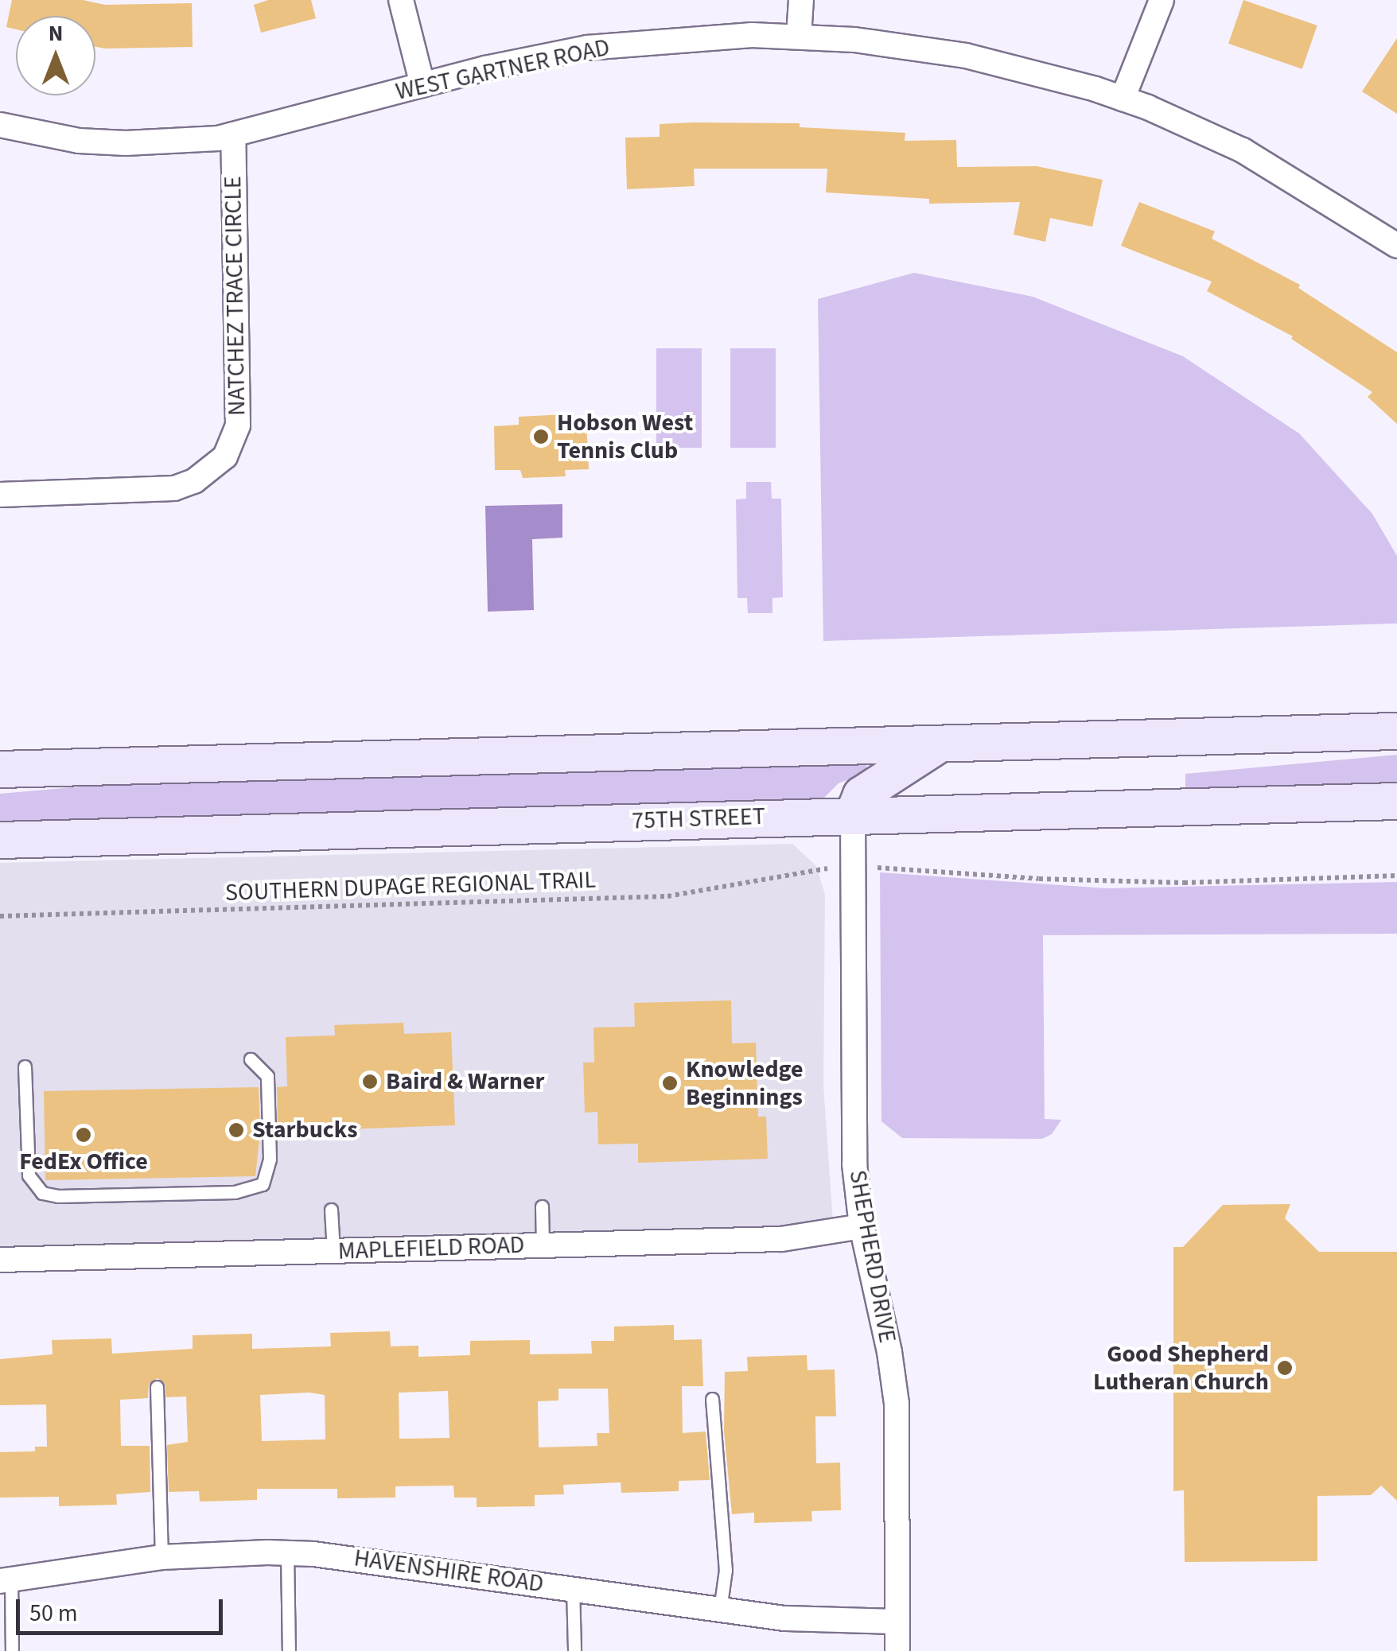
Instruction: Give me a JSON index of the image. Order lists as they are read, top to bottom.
{
  "streets": {
    "main road": ["75TH STREET"],
    "street": [
      "WEST GARTNER ROAD",
      "NATCHEZ TRACE CIRCLE",
      "MAPLEFIELD ROAD",
      "SHEPHERD DRIVE",
      "HAVENSHIRE ROAD"
    ],
    "path": ["SOUTHERN DUPAGE REGIONAL TRAIL"]
  },
  "crossings": [
    ["WEST GARTNER ROAD", "NATCHEZ TRACE CIRCLE"],
    ["75TH STREET", "SHEPHERD DRIVE"],
    ["MAPLEFIELD ROAD", "SHEPHERD DRIVE"],
    ["SHEPHERD DRIVE", "HAVENSHIRE ROAD"]
  ],
  "places": [
    "Hobson West Tennis Club",
    "Baird & Warner",
    "Knowledge Beginnings",
    "Starbucks",
    "FedEx Office",
    "Good Shepherd Lutheran Church"
  ],
  "scale_bar": "50 m",
  "north": "top"
}
